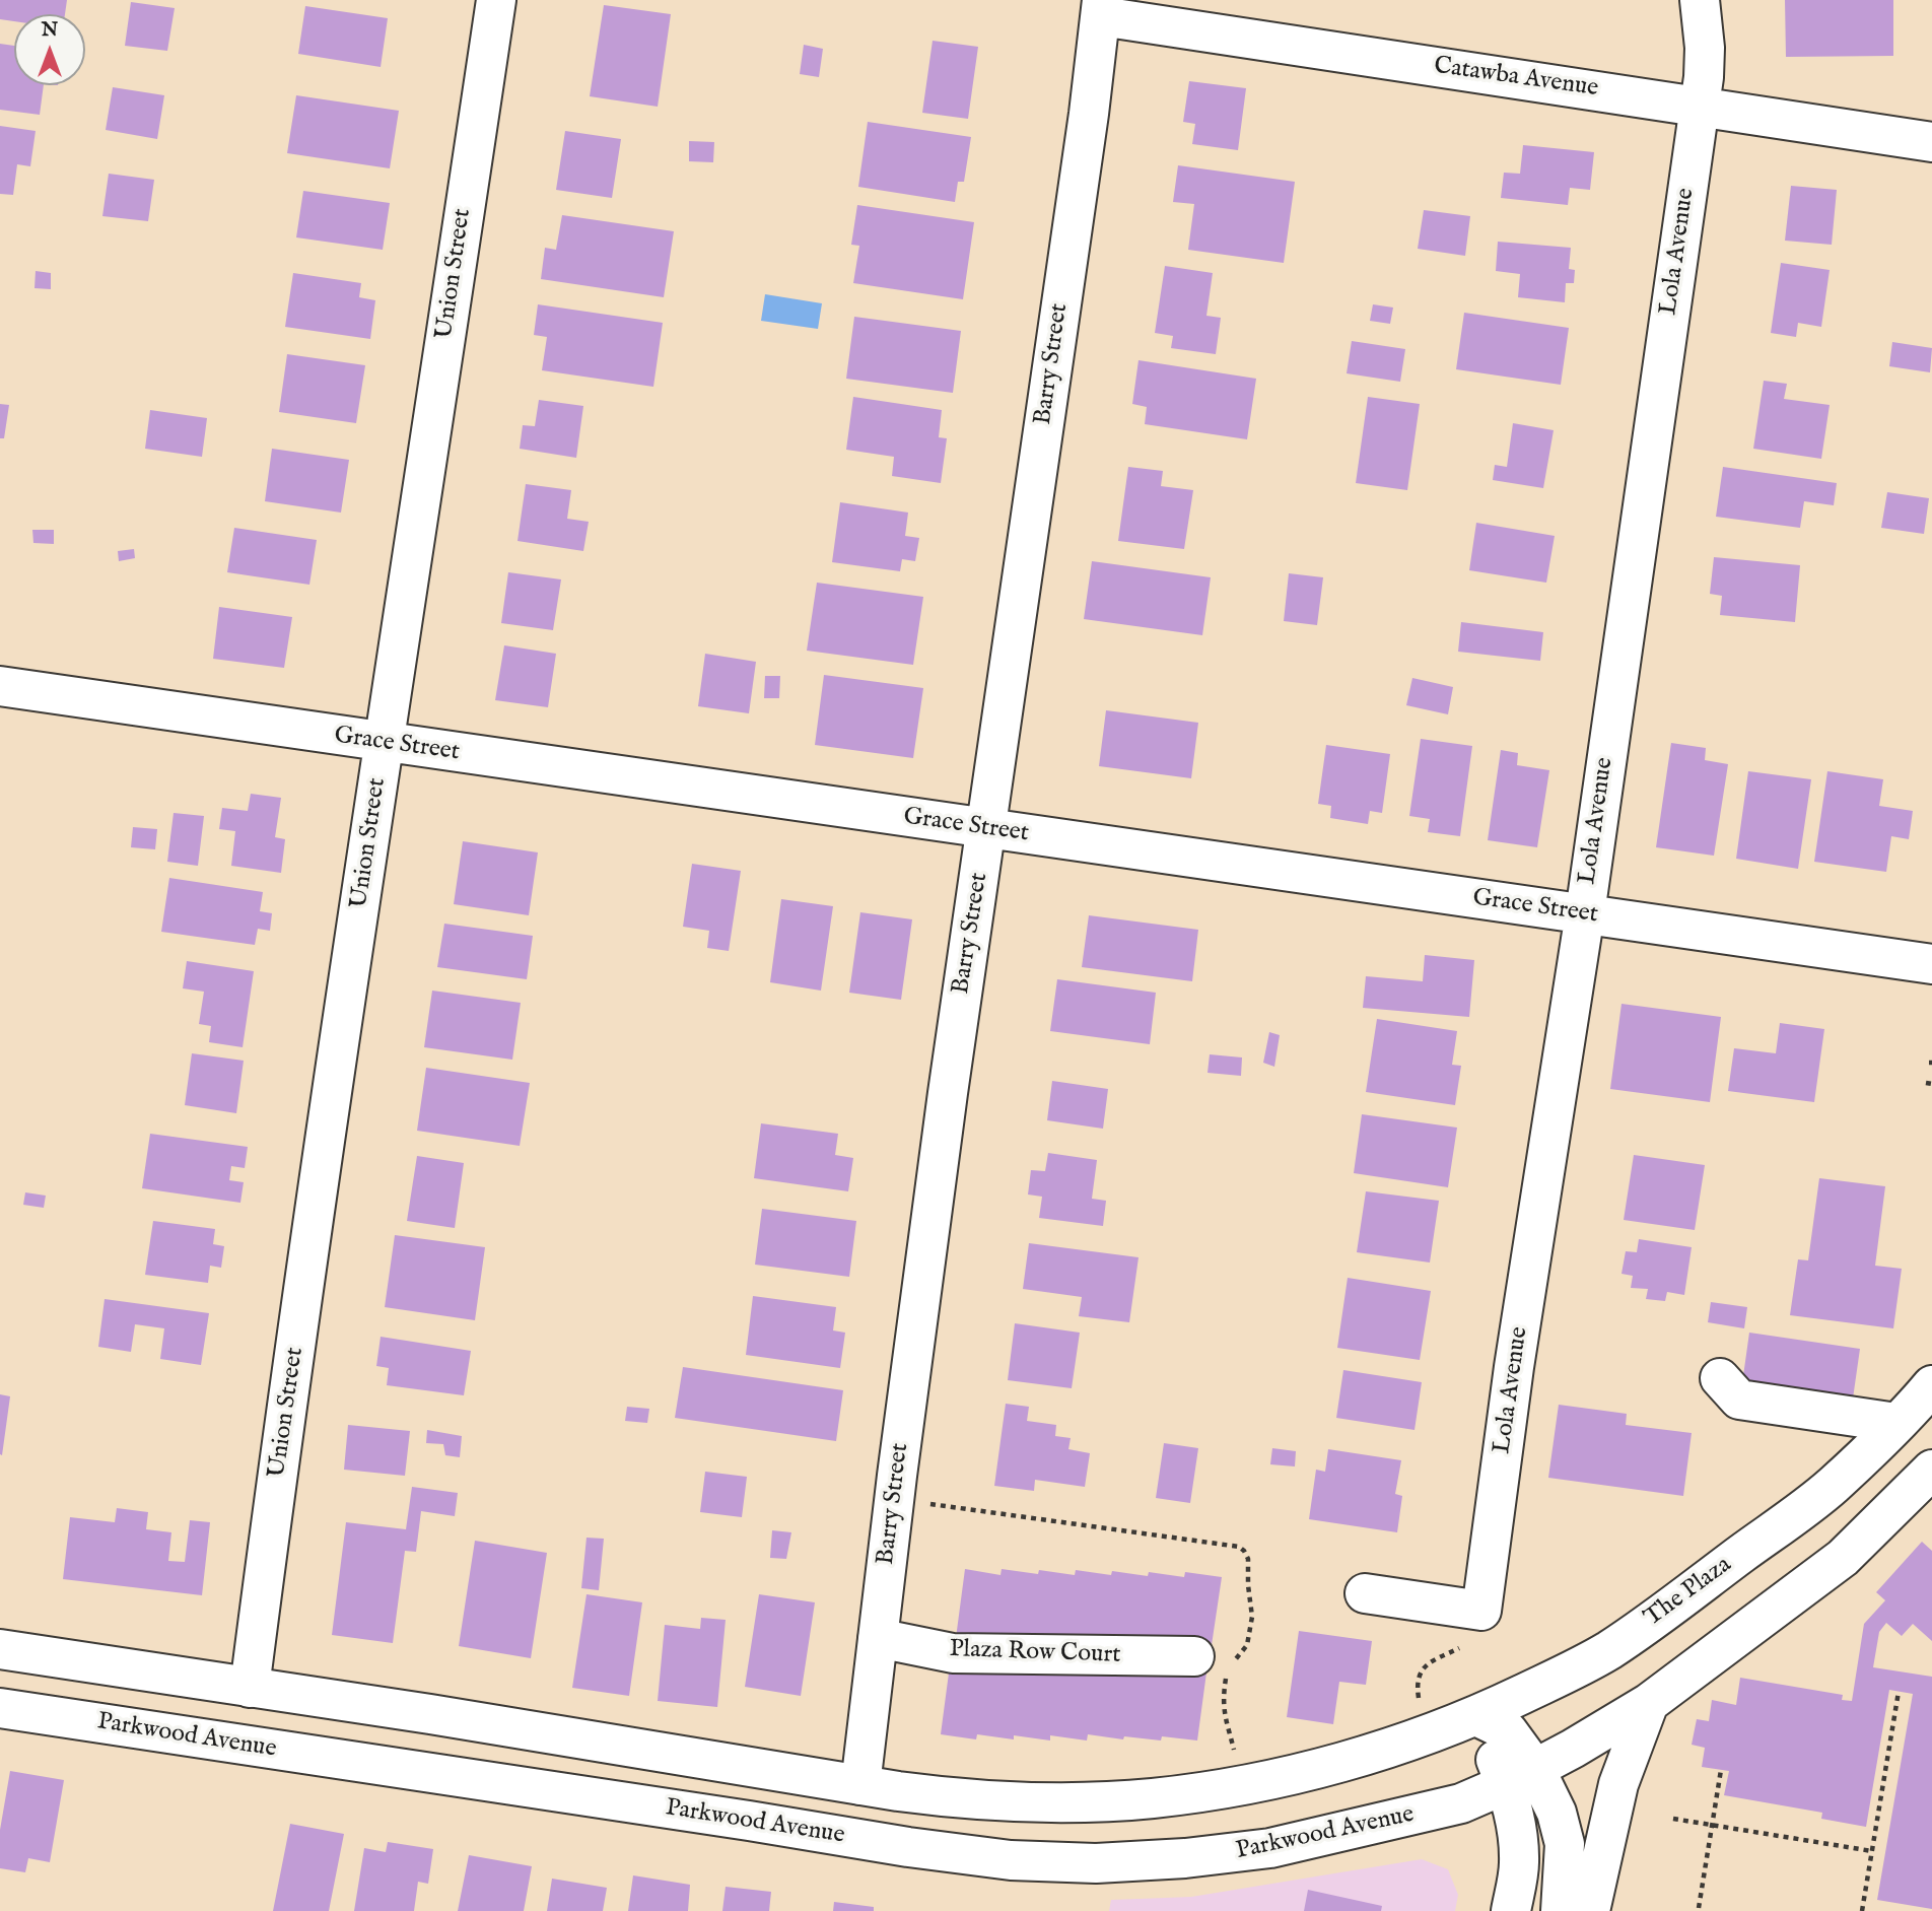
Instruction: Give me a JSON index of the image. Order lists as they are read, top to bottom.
{
  "streets": {
    "street": [
      "Catawba Avenue",
      "Lola Avenue",
      "Union Street",
      "Barry Street",
      "Grace Street",
      "The Plaza",
      "Plaza Row Court",
      "Parkwood Avenue"
    ]
  },
  "crossings": [
    ["Catawba Avenue", "Lola Avenue"],
    ["Catawba Avenue", "Barry Street"],
    ["Lola Avenue", "Grace Street"],
    ["Union Street", "Grace Street"],
    ["Barry Street", "Grace Street"],
    ["Barry Street", "Plaza Row Court"]
  ],
  "north": "top"
}
